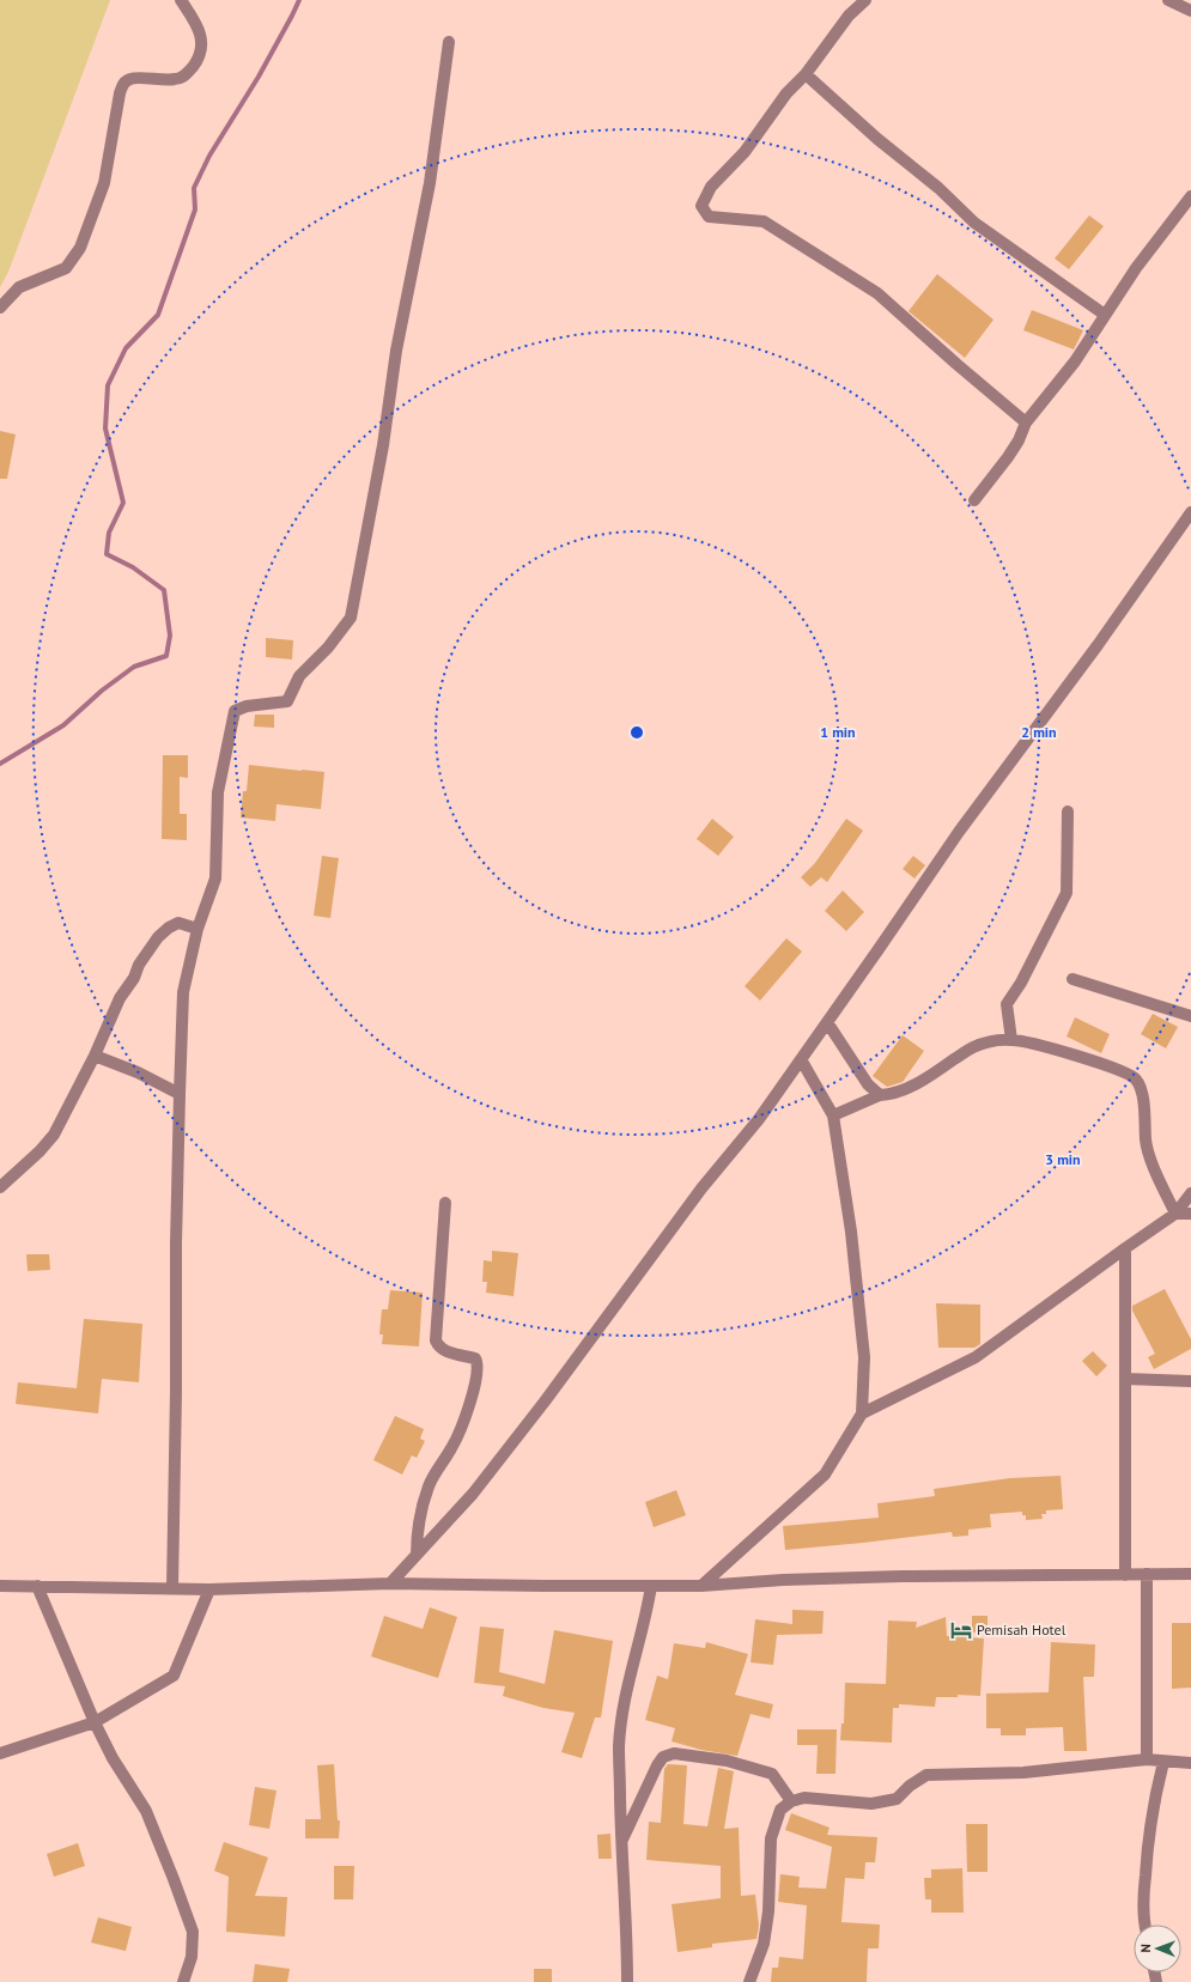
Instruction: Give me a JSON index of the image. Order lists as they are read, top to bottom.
{
  "places": {
    "hotel": ["Pemisah Hotel"]
  },
  "north": "left",
  "rings": ["1 min", "2 min", "3 min"]
}
